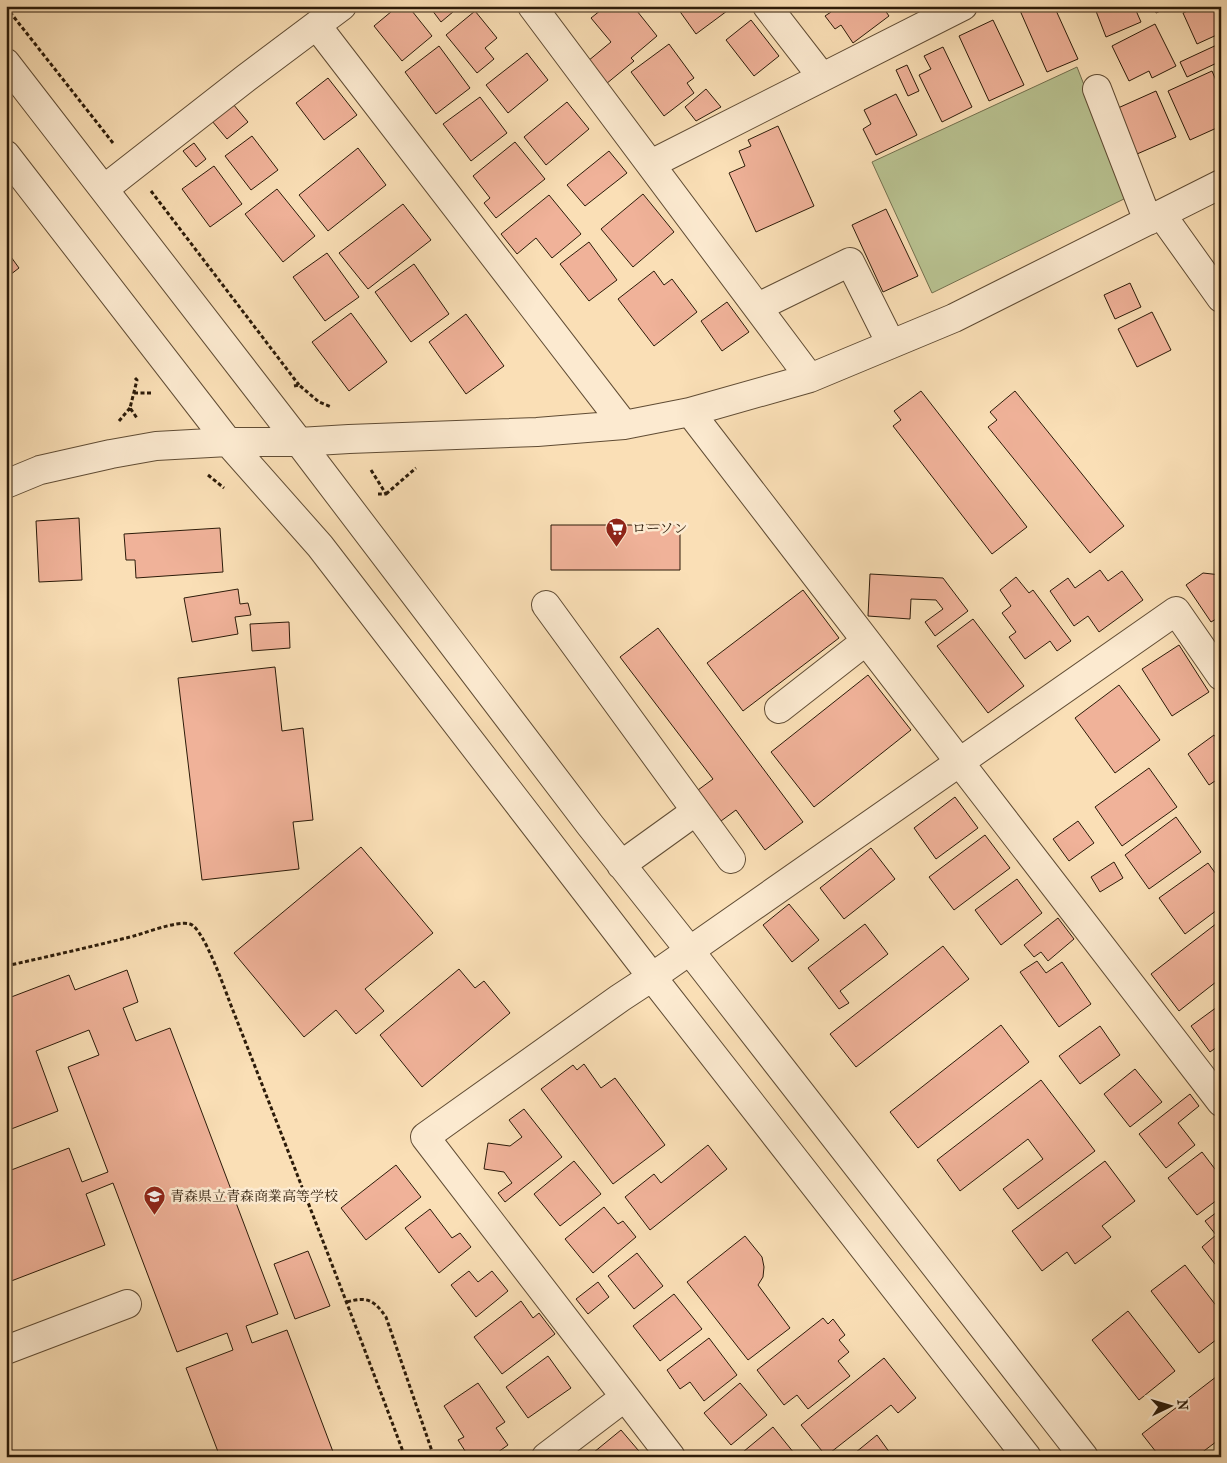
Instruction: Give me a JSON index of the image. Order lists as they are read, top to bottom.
{
  "places": {
    "supermarket": ["ローソン"],
    "school or university": ["青森県立青森商業高等学校"]
  },
  "north": "right"
}
